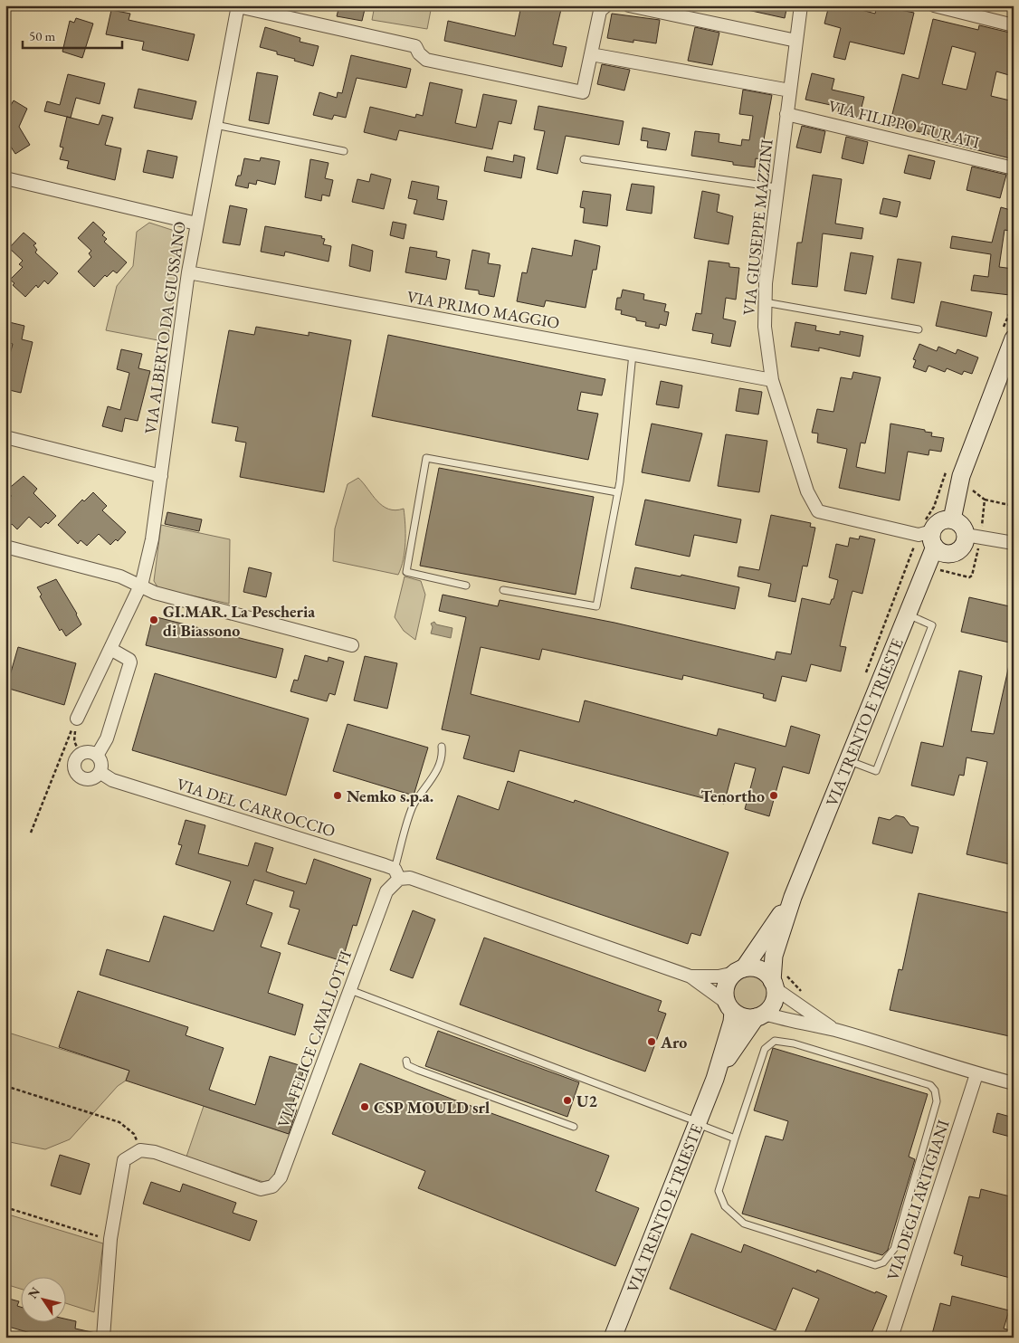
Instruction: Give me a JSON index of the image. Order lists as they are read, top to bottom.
{
  "streets": {
    "street": [
      "VIA FILIPPO TURATI",
      "VIA GIUSEPPE MAZZINI",
      "VIA PRIMO MAGGIO",
      "VIA ALBERTO DA GIUSSANO",
      "VIA TRENTO E TRIESTE",
      "VIA DEL CARROCCIO",
      "VIA FELICE CAVALLOTTI",
      "VIA DEGLI ARTIGIANI"
    ]
  },
  "crossings": [
    ["VIA FILIPPO TURATI", "VIA GIUSEPPE MAZZINI"],
    ["VIA GIUSEPPE MAZZINI", "VIA PRIMO MAGGIO"],
    ["VIA GIUSEPPE MAZZINI", "VIA TRENTO E TRIESTE"],
    ["VIA PRIMO MAGGIO", "VIA ALBERTO DA GIUSSANO"],
    ["VIA DEL CARROCCIO", "VIA FELICE CAVALLOTTI"]
  ],
  "places": [
    "GI.MAR. La Pescheria di Biassono",
    "Nemko s.p.a.",
    "Tenortho",
    "Aro",
    "U2",
    "CSP MOULD srl"
  ],
  "scale_bar": "50 m",
  "north": "top left"
}
